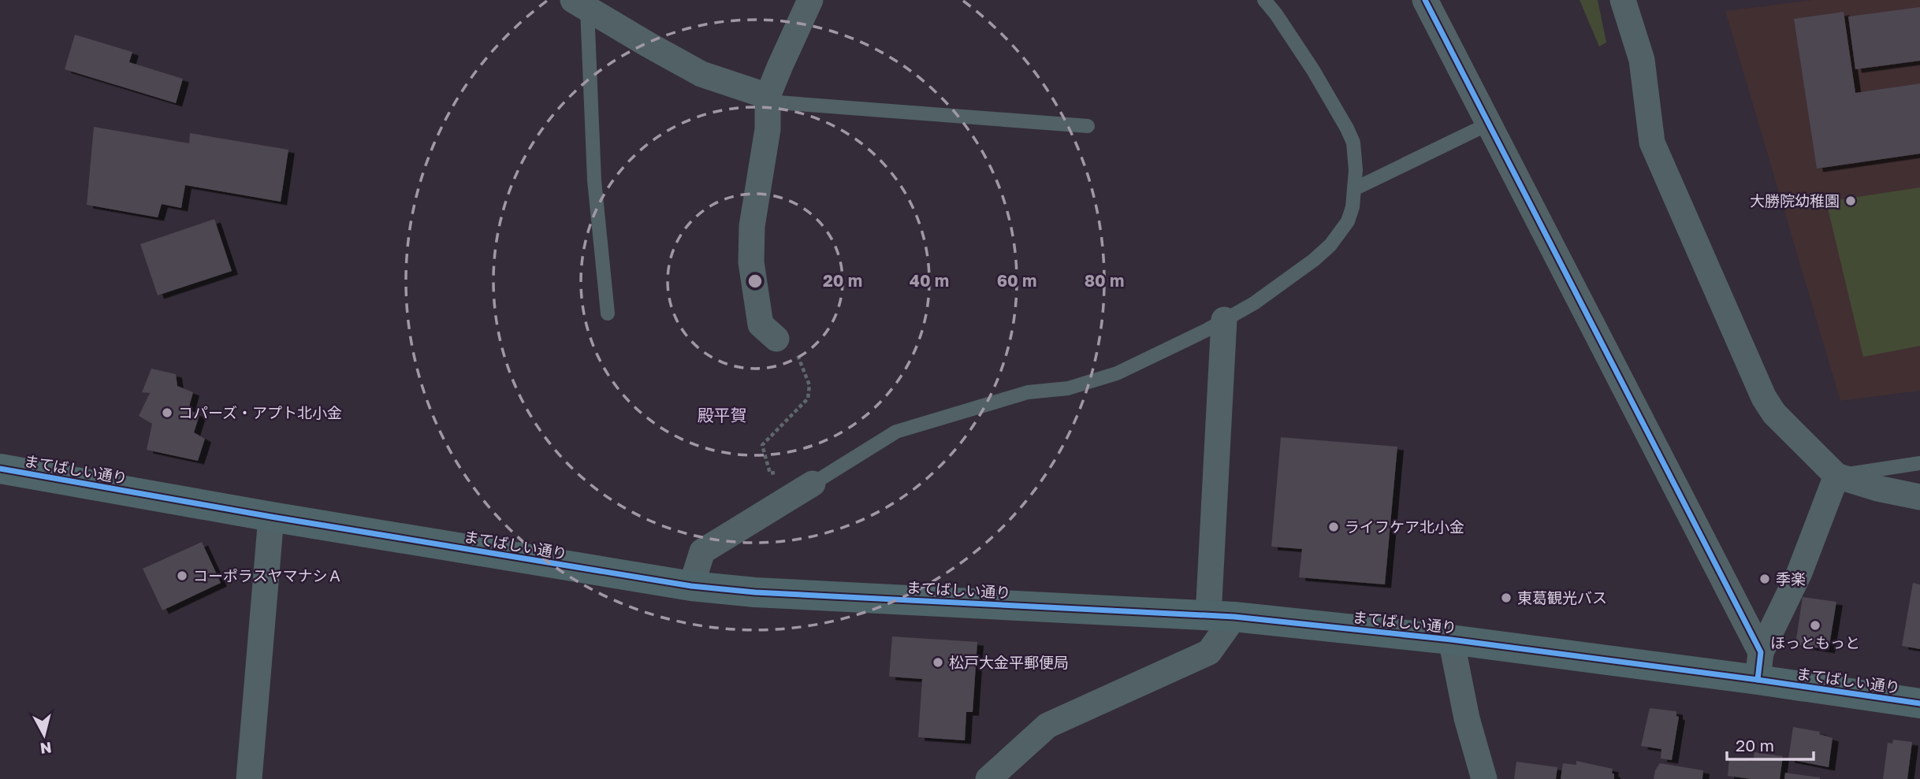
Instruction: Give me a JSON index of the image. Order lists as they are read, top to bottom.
{
  "streets": {
    "street": ["まてばしい通り"]
  },
  "districts": ["殿平賀"],
  "places": [
    "大勝院幼稚園",
    "コパーズ・アプト北小金",
    "ライフケア北小金",
    "コーポラスヤマナシＡ",
    "季楽",
    "東葛観光バス",
    "ほっともっと",
    "松戸大金平郵便局"
  ],
  "scale_bar": "20 m",
  "north": "bottom",
  "rings": [
    "20 m",
    "40 m",
    "60 m",
    "80 m"
  ]
}
